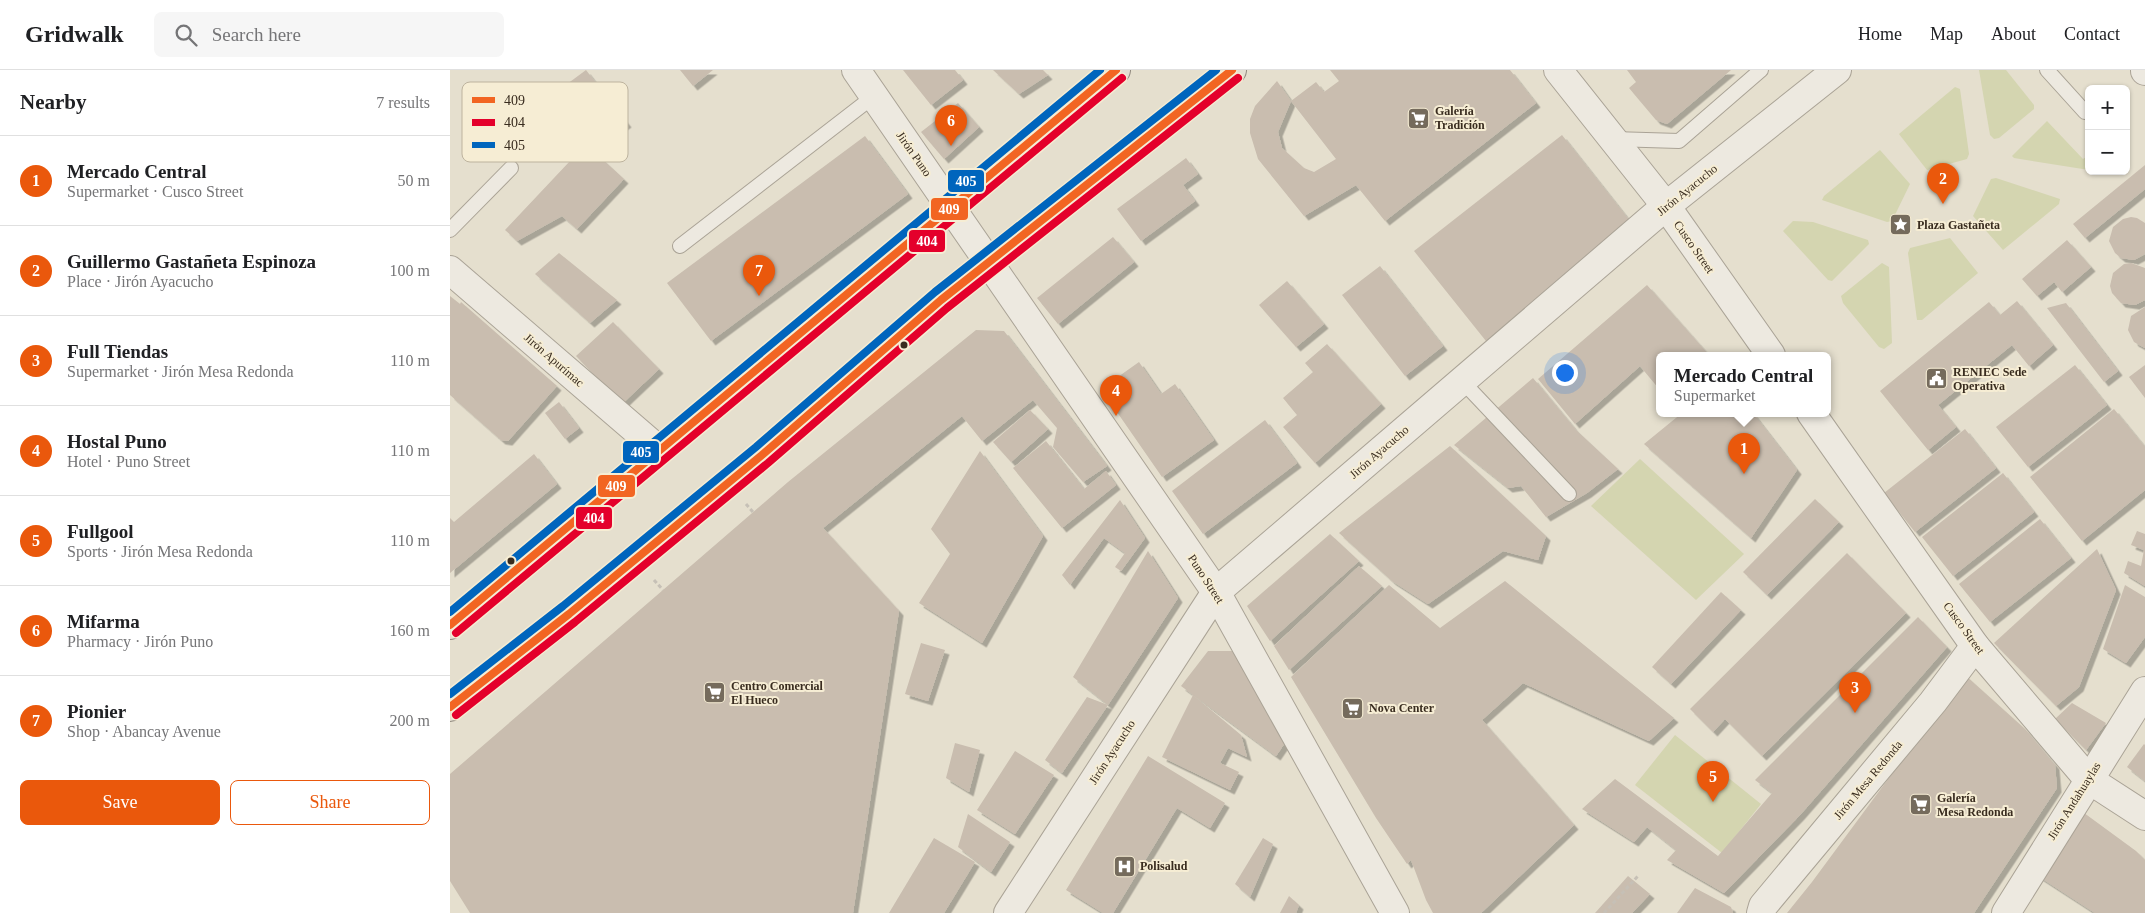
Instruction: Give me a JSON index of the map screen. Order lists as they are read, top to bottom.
{
  "streets": {
    "street": [
      "Jirón Puno",
      "Jirón Ayacucho",
      "Cusco Street",
      "Jirón Apurímac",
      "Puno Street",
      "Jirón Mesa Redonda",
      "Jirón Andahuaylas"
    ]
  },
  "crossings": [
    ["Jirón Puno", "Puno Street"],
    ["Jirón Ayacucho", "Cusco Street"],
    ["Jirón Ayacucho", "Puno Street"],
    ["Cusco Street", "Jirón Mesa Redonda"],
    ["Cusco Street", "Jirón Andahuaylas"]
  ],
  "places": {
    "supermarket": [
      "Galería Tradición",
      "Centro Comercial El Hueco",
      "Nova Center",
      "Galería Mesa Redonda"
    ],
    "place": ["Plaza Gastañeta"],
    "public building": ["RENIEC Sede Operativa"],
    "hospital": ["Polisalud"]
  },
  "lines": ["transit line 409", "transit line 405", "transit line 404"],
  "legend": ["409", "404", "405"],
  "page": {
    "header": "Gridwalk",
    "search": "Search here",
    "nav": [
      "Home",
      "Map",
      "About",
      "Contact"
    ],
    "heading": ["Nearby", "7 results"],
    "map_buttons": ["+", "−"],
    "pins": [
      "6",
      "2",
      "7",
      "4",
      "1",
      "3",
      "5"
    ],
    "list": [
      {
        "mark": "1",
        "name": "Mercado Central",
        "note": "Supermarket · Cusco Street",
        "value": "50 m"
      },
      {
        "mark": "2",
        "name": "Guillermo Gastañeta Espinoza",
        "note": "Place · Jirón Ayacucho",
        "value": "100 m"
      },
      {
        "mark": "3",
        "name": "Full Tiendas",
        "note": "Supermarket · Jirón Mesa Redonda",
        "value": "110 m"
      },
      {
        "mark": "4",
        "name": "Hostal Puno",
        "note": "Hotel · Puno Street",
        "value": "110 m"
      },
      {
        "mark": "5",
        "name": "Fullgool",
        "note": "Sports · Jirón Mesa Redonda",
        "value": "110 m"
      },
      {
        "mark": "6",
        "name": "Mifarma",
        "note": "Pharmacy · Jirón Puno",
        "value": "160 m"
      },
      {
        "mark": "7",
        "name": "Pionier",
        "note": "Shop · Abancay Avenue",
        "value": "200 m"
      }
    ],
    "popup": ["Mercado Central", "Supermarket"],
    "buttons": ["Save", "Share"]
  }
}
